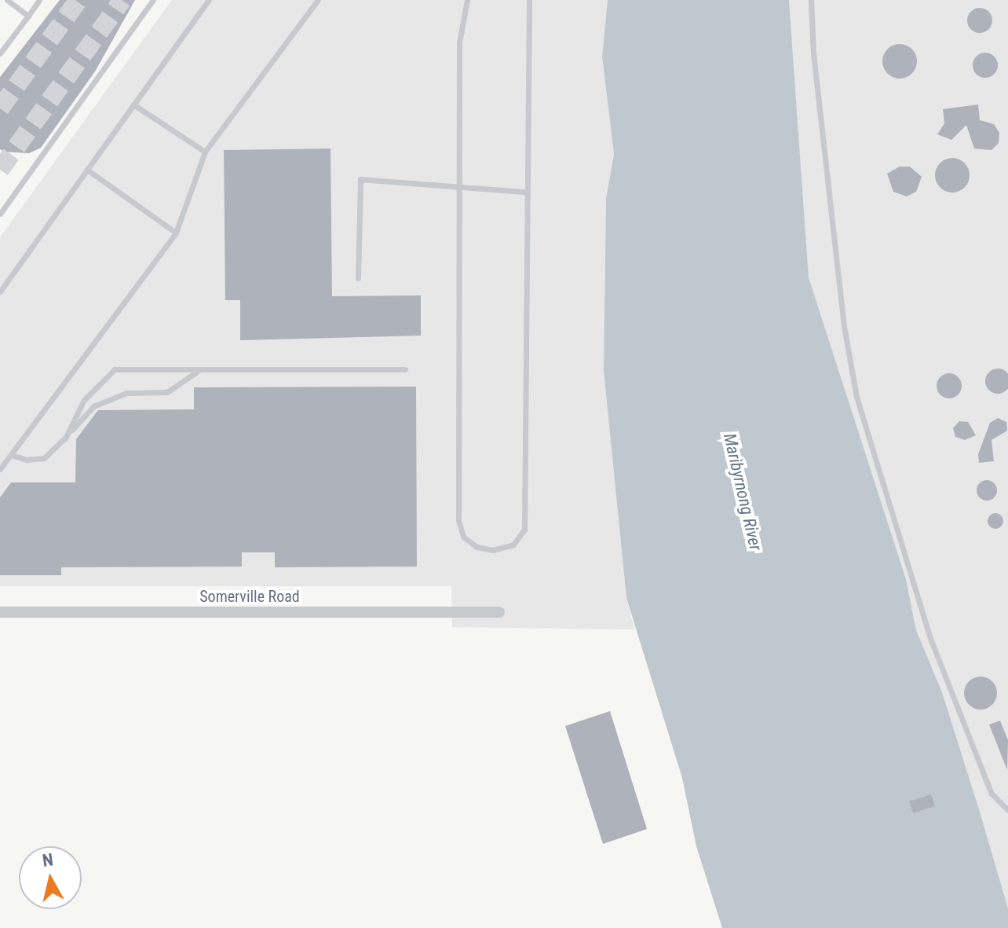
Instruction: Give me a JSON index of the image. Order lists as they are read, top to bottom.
{
  "streets": {
    "street": ["Somerville Road"]
  },
  "water": ["Maribyrnong River"],
  "north": "top"
}
